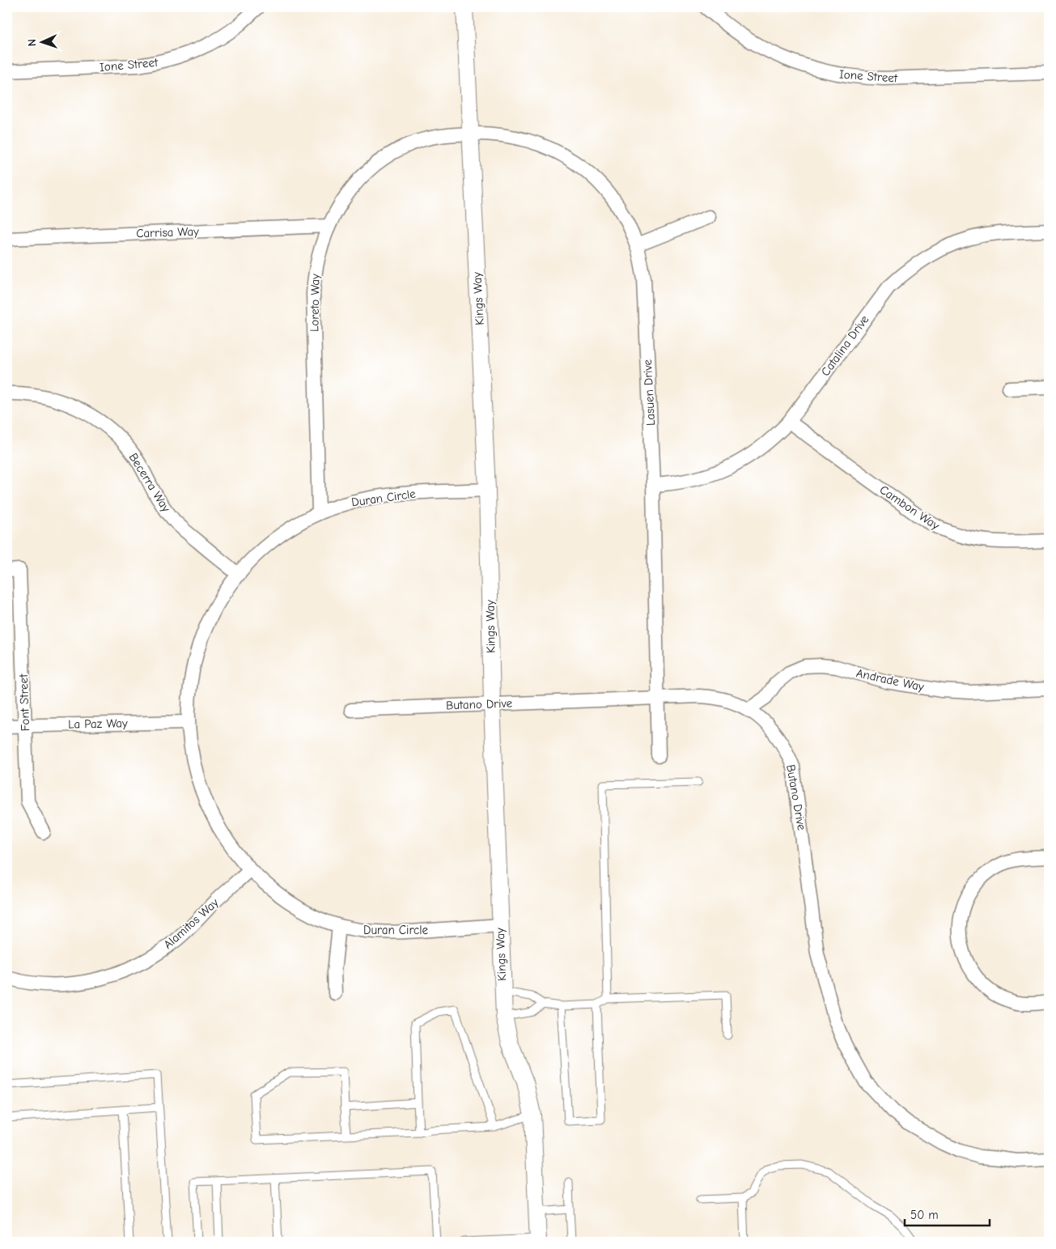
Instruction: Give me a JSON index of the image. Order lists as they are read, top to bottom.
{
  "streets": {
    "street": [
      "Ione Street",
      "Carrisa Way",
      "Kings Way",
      "Loreto Way",
      "Catalina Drive",
      "Lasuen Drive",
      "Becerra Way",
      "Duran Circle",
      "Cambon Way",
      "Andrade Way",
      "Font Street",
      "Butano Drive",
      "La Paz Way",
      "Alamitos Way"
    ]
  },
  "crossings": [
    ["Carrisa Way", "Loreto Way"],
    ["Kings Way", "Loreto Way"],
    ["Kings Way", "Lasuen Drive"],
    ["Kings Way", "Duran Circle"],
    ["Kings Way", "Butano Drive"],
    ["Loreto Way", "Lasuen Drive"],
    ["Loreto Way", "Duran Circle"],
    ["Catalina Drive", "Lasuen Drive"],
    ["Catalina Drive", "Cambon Way"],
    ["Lasuen Drive", "Butano Drive"],
    ["Becerra Way", "Duran Circle"],
    ["Duran Circle", "La Paz Way"],
    ["Duran Circle", "Alamitos Way"],
    ["Andrade Way", "Butano Drive"],
    ["Font Street", "La Paz Way"]
  ],
  "scale_bar": "50 m",
  "north": "left"
}
